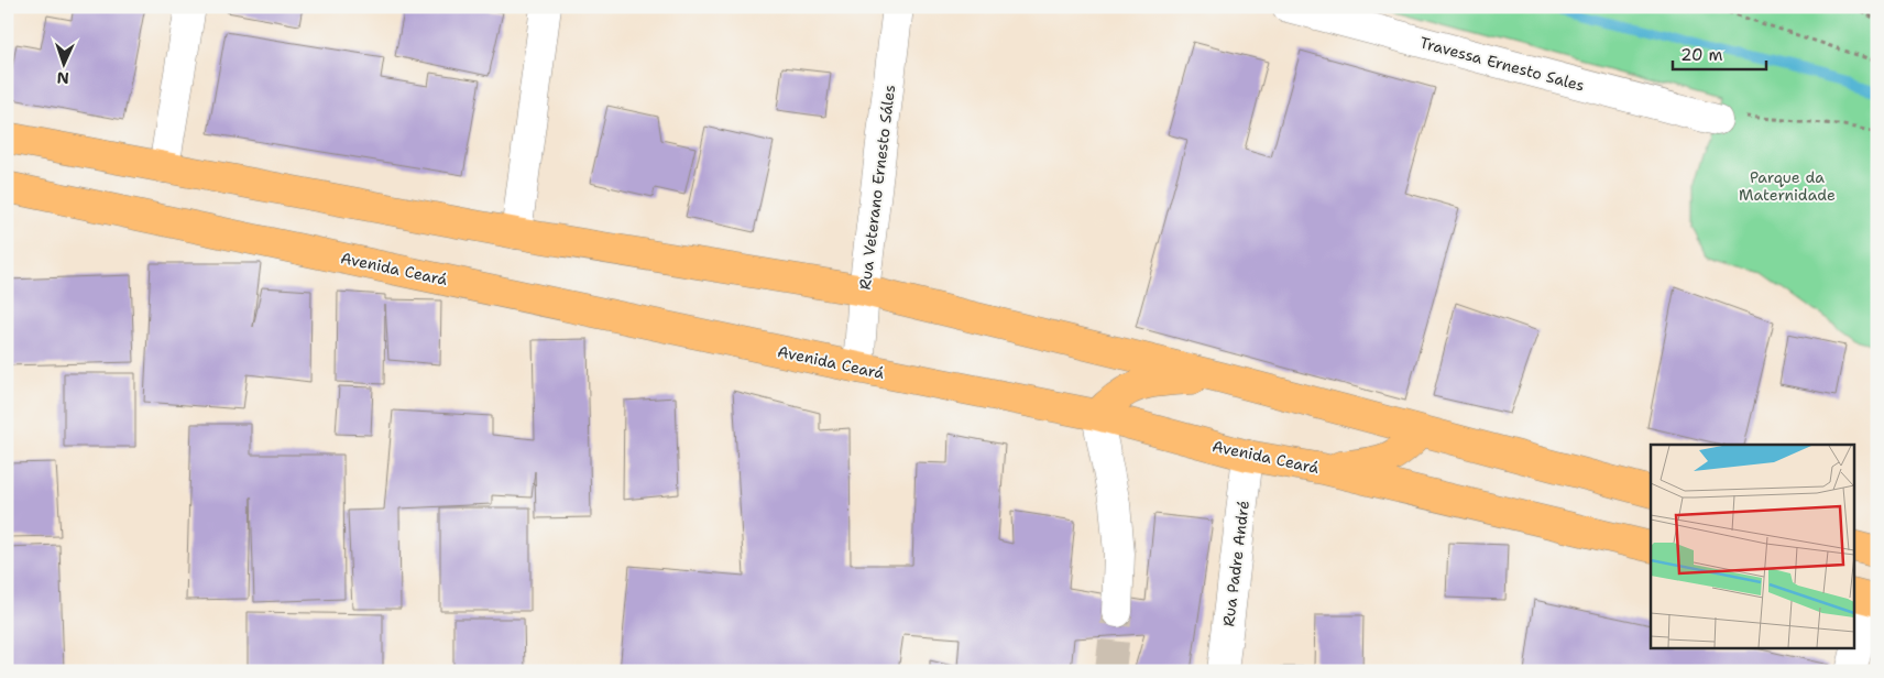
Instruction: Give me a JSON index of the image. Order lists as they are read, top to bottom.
{
  "streets": {
    "main road": ["Avenida Ceará"],
    "street": ["Travessa Ernesto Sales", "Rua Veterano Ernesto Sáles", "Rua Padre André"]
  },
  "crossings": [
    ["Rua Veterano Ernesto Sáles", "Avenida Ceará"],
    ["Avenida Ceará", "Rua Padre André"]
  ],
  "parks": ["Parque da Maternidade"],
  "scale_bar": "20 m",
  "north": "bottom"
}
